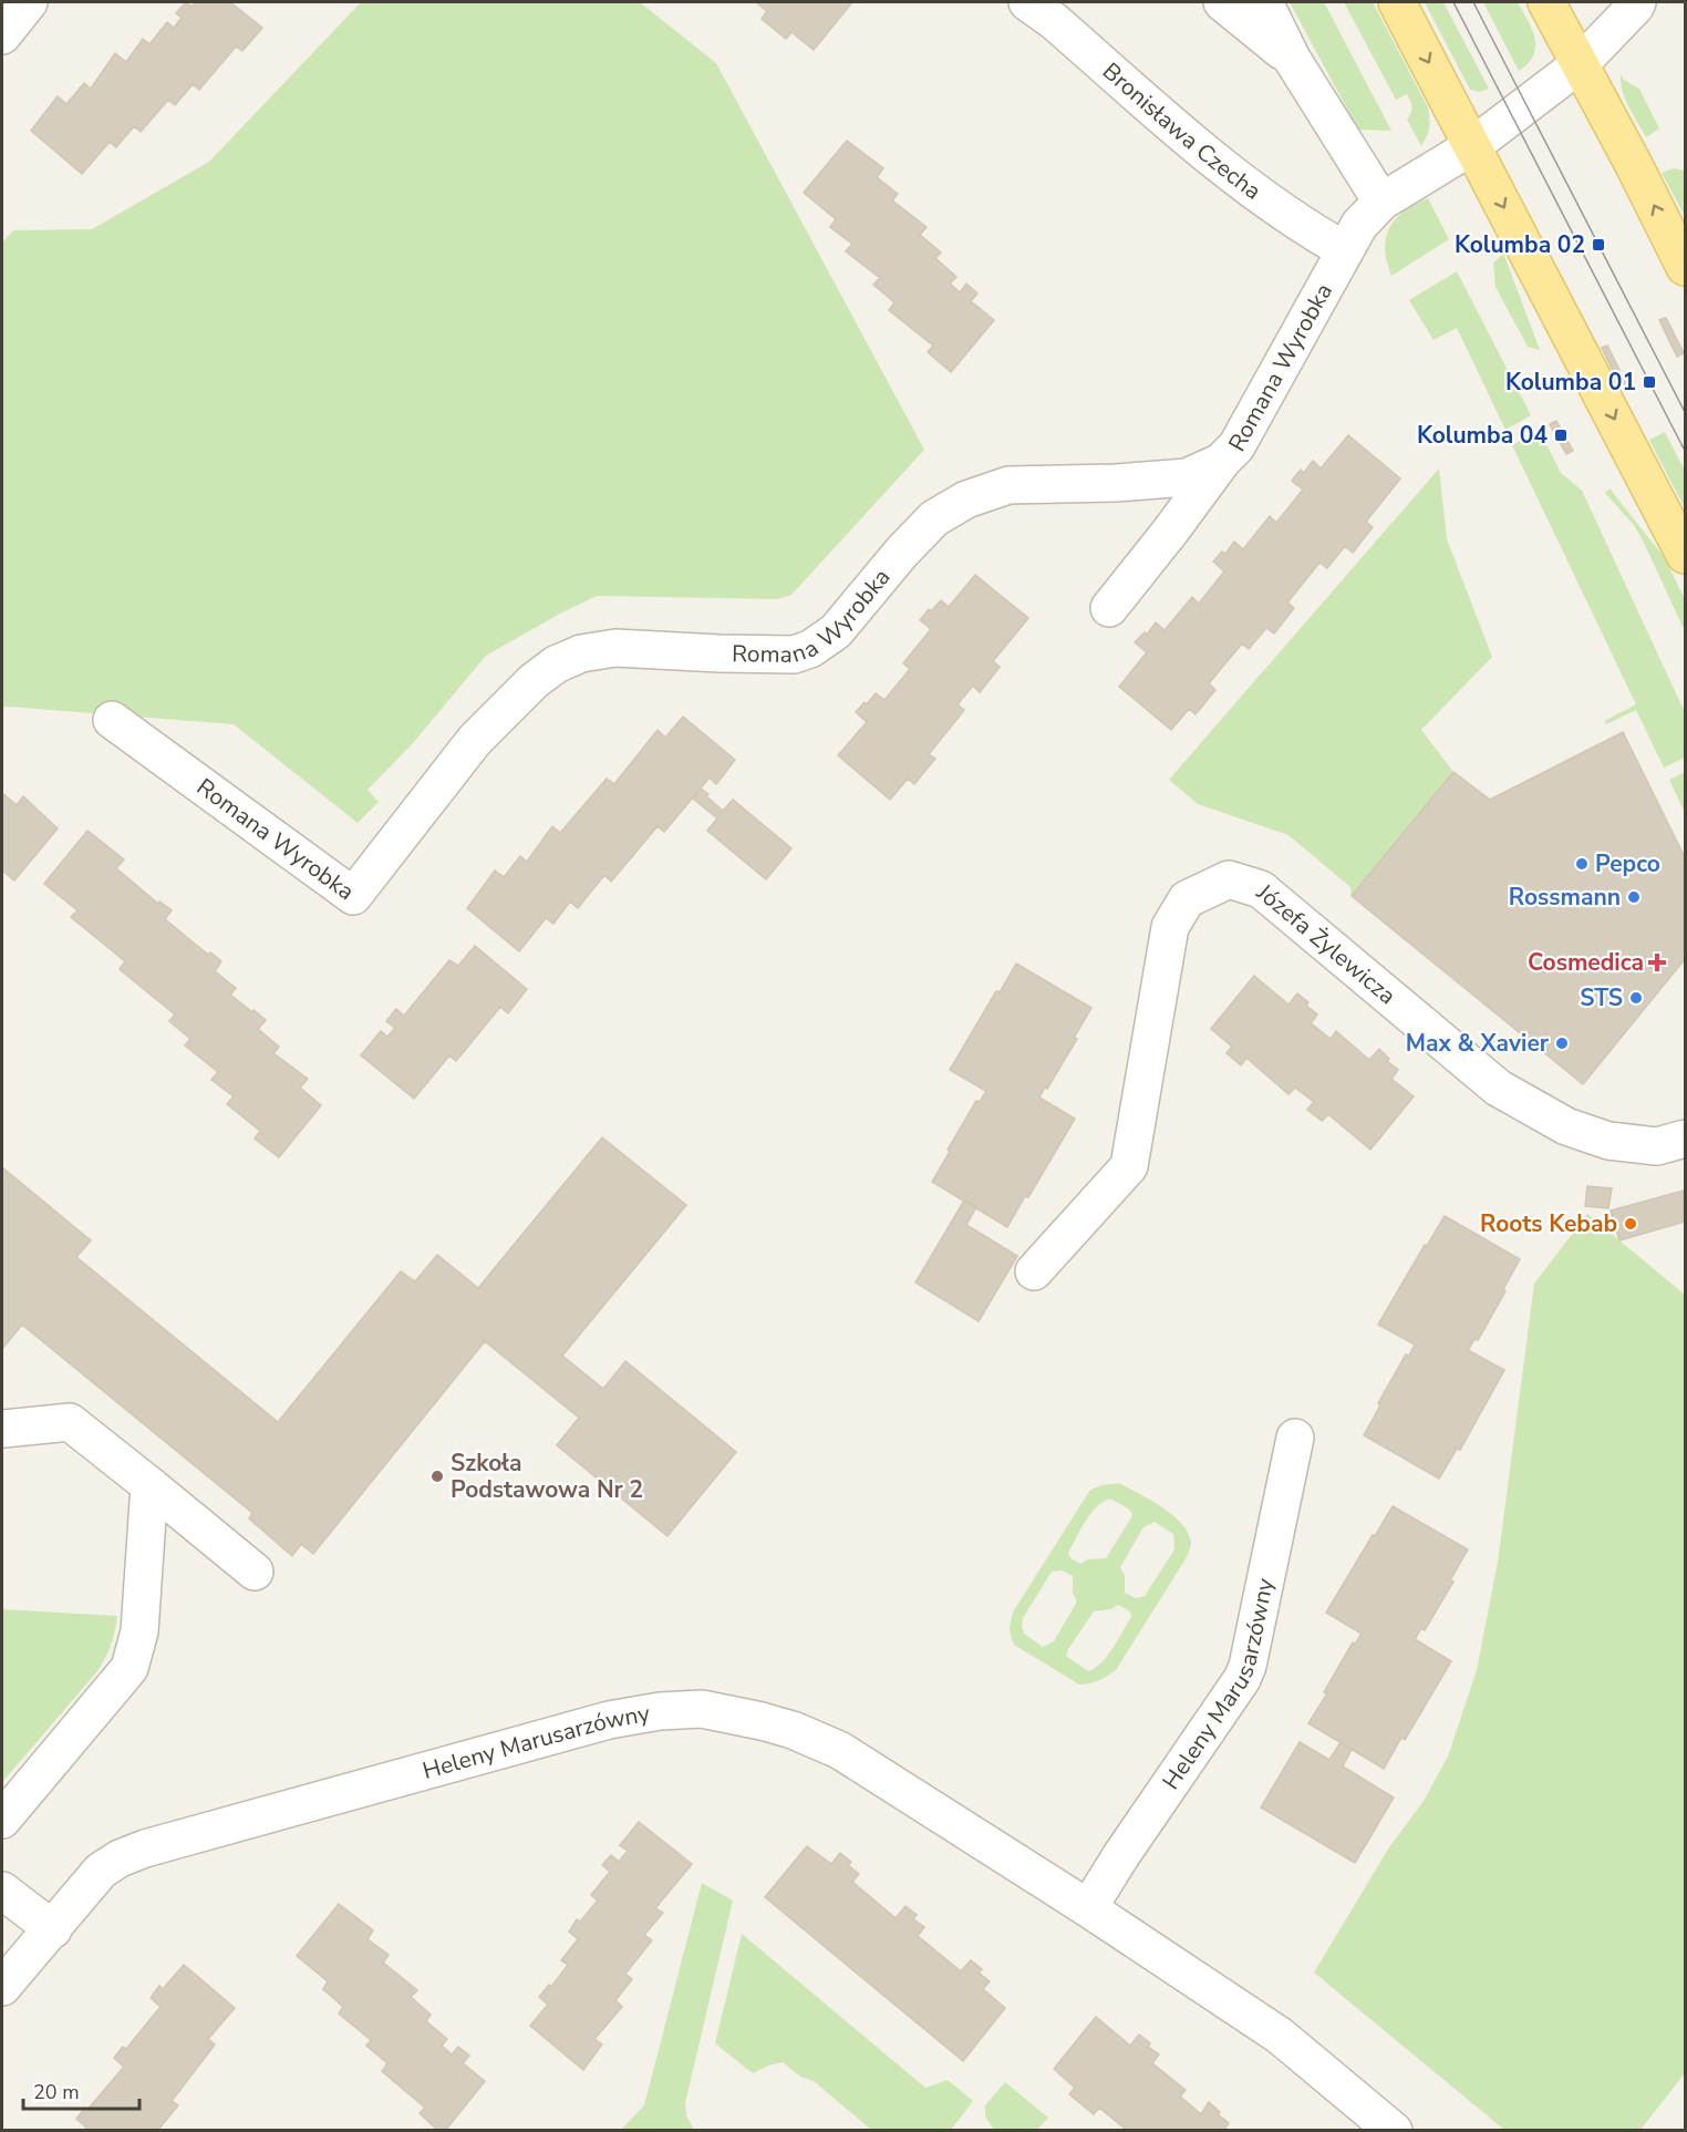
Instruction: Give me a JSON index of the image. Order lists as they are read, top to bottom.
{
  "streets": {
    "street": [
      "Bronisława Czecha",
      "Romana Wyrobka",
      "Józefa Żylewicza",
      "Heleny Marusarzówny"
    ]
  },
  "crossings": [
    ["Bronisława Czecha", "Romana Wyrobka"]
  ],
  "places": {
    "transit": ["Kolumba 02", "Kolumba 01", "Kolumba 04"],
    "other": [
      "Pepco",
      "Rossmann",
      "STS",
      "Max & Xavier",
      "Roots Kebab",
      "Szkoła Podstawowa Nr 2"
    ],
    "health": ["Cosmedica"]
  },
  "scale_bar": "20 m"
}
